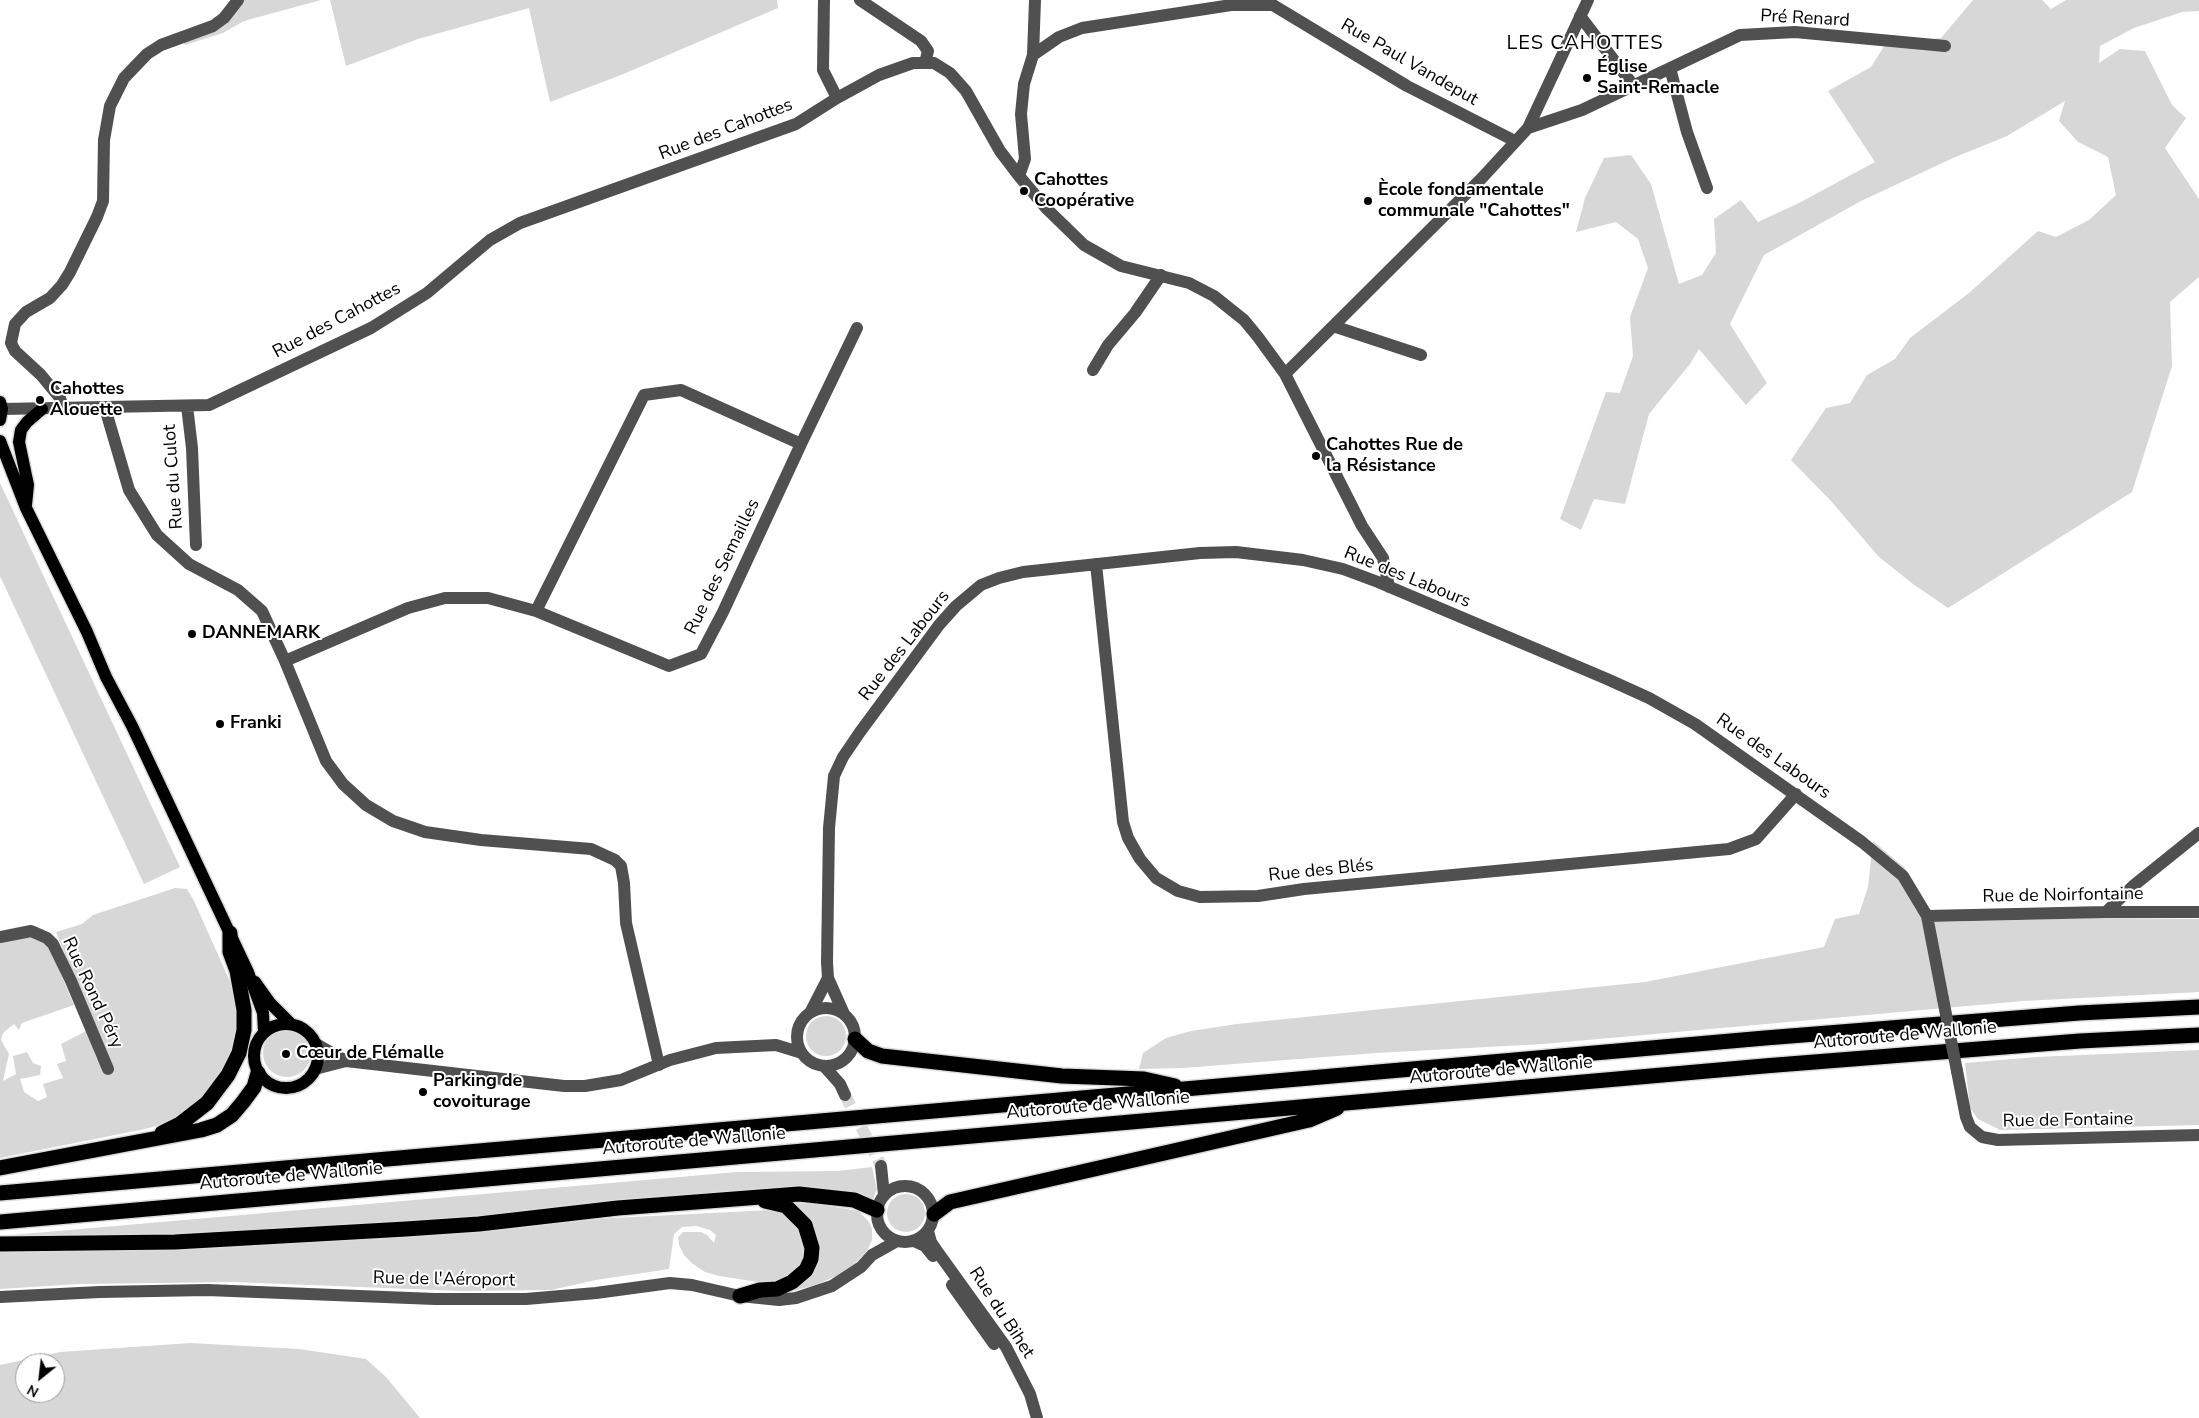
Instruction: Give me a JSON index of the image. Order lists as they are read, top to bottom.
{
  "streets": {
    "highway": ["Autoroute de Wallonie"],
    "street": [
      "Pré Renard",
      "Rue Paul Vandeput",
      "Rue des Cahottes",
      "Rue du Culot",
      "Rue des Semailles",
      "Rue des Labours",
      "Rue des Blés",
      "Rue de Noirfontaine",
      "Rue Rond Péry",
      "Rue de Fontaine",
      "Rue de l'Aéroport",
      "Rue du Bihet"
    ]
  },
  "crossings": [
    ["Rue des Cahottes", "Rue du Culot"],
    ["Rue des Cahottes", "Rue des Labours"],
    ["Rue des Labours", "Rue des Blés"],
    ["Rue des Labours", "Rue de Noirfontaine"],
    ["Rue des Labours", "Rue de Fontaine"],
    ["Rue de l'Aéroport", "Rue du Bihet"]
  ],
  "districts": ["LES CAHOTTES"],
  "places": [
    "Église Saint-Remacle",
    "Cahottes Coopérative",
    "Ècole fondamentale communale \"Cahottes\"",
    "Cahottes Alouette",
    "Cahottes Rue de la Résistance",
    "DANNEMARK",
    "Franki",
    "Cœur de Flémalle",
    "Parking de covoiturage"
  ],
  "north": "bottom left"
}
